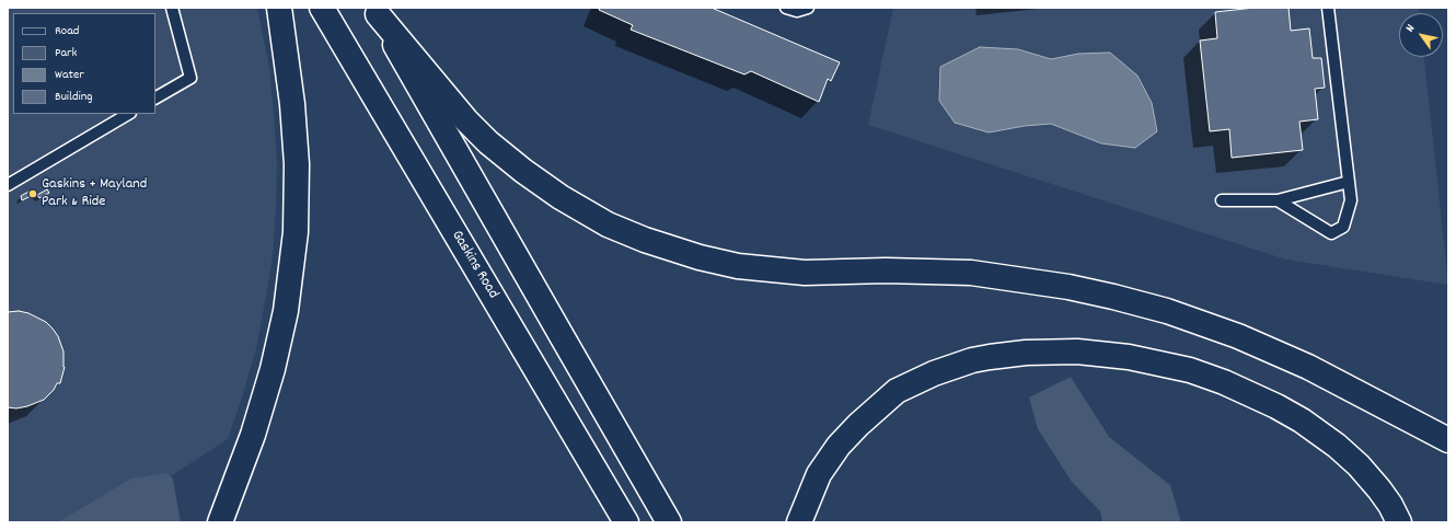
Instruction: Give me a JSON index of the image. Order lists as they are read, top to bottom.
{
  "streets": {
    "main road": ["Gaskins Road"]
  },
  "places": ["Gaskins + Mayland Park & Ride"],
  "legend": [
    "Road",
    "Park",
    "Water",
    "Building"
  ],
  "north": "top left"
}
